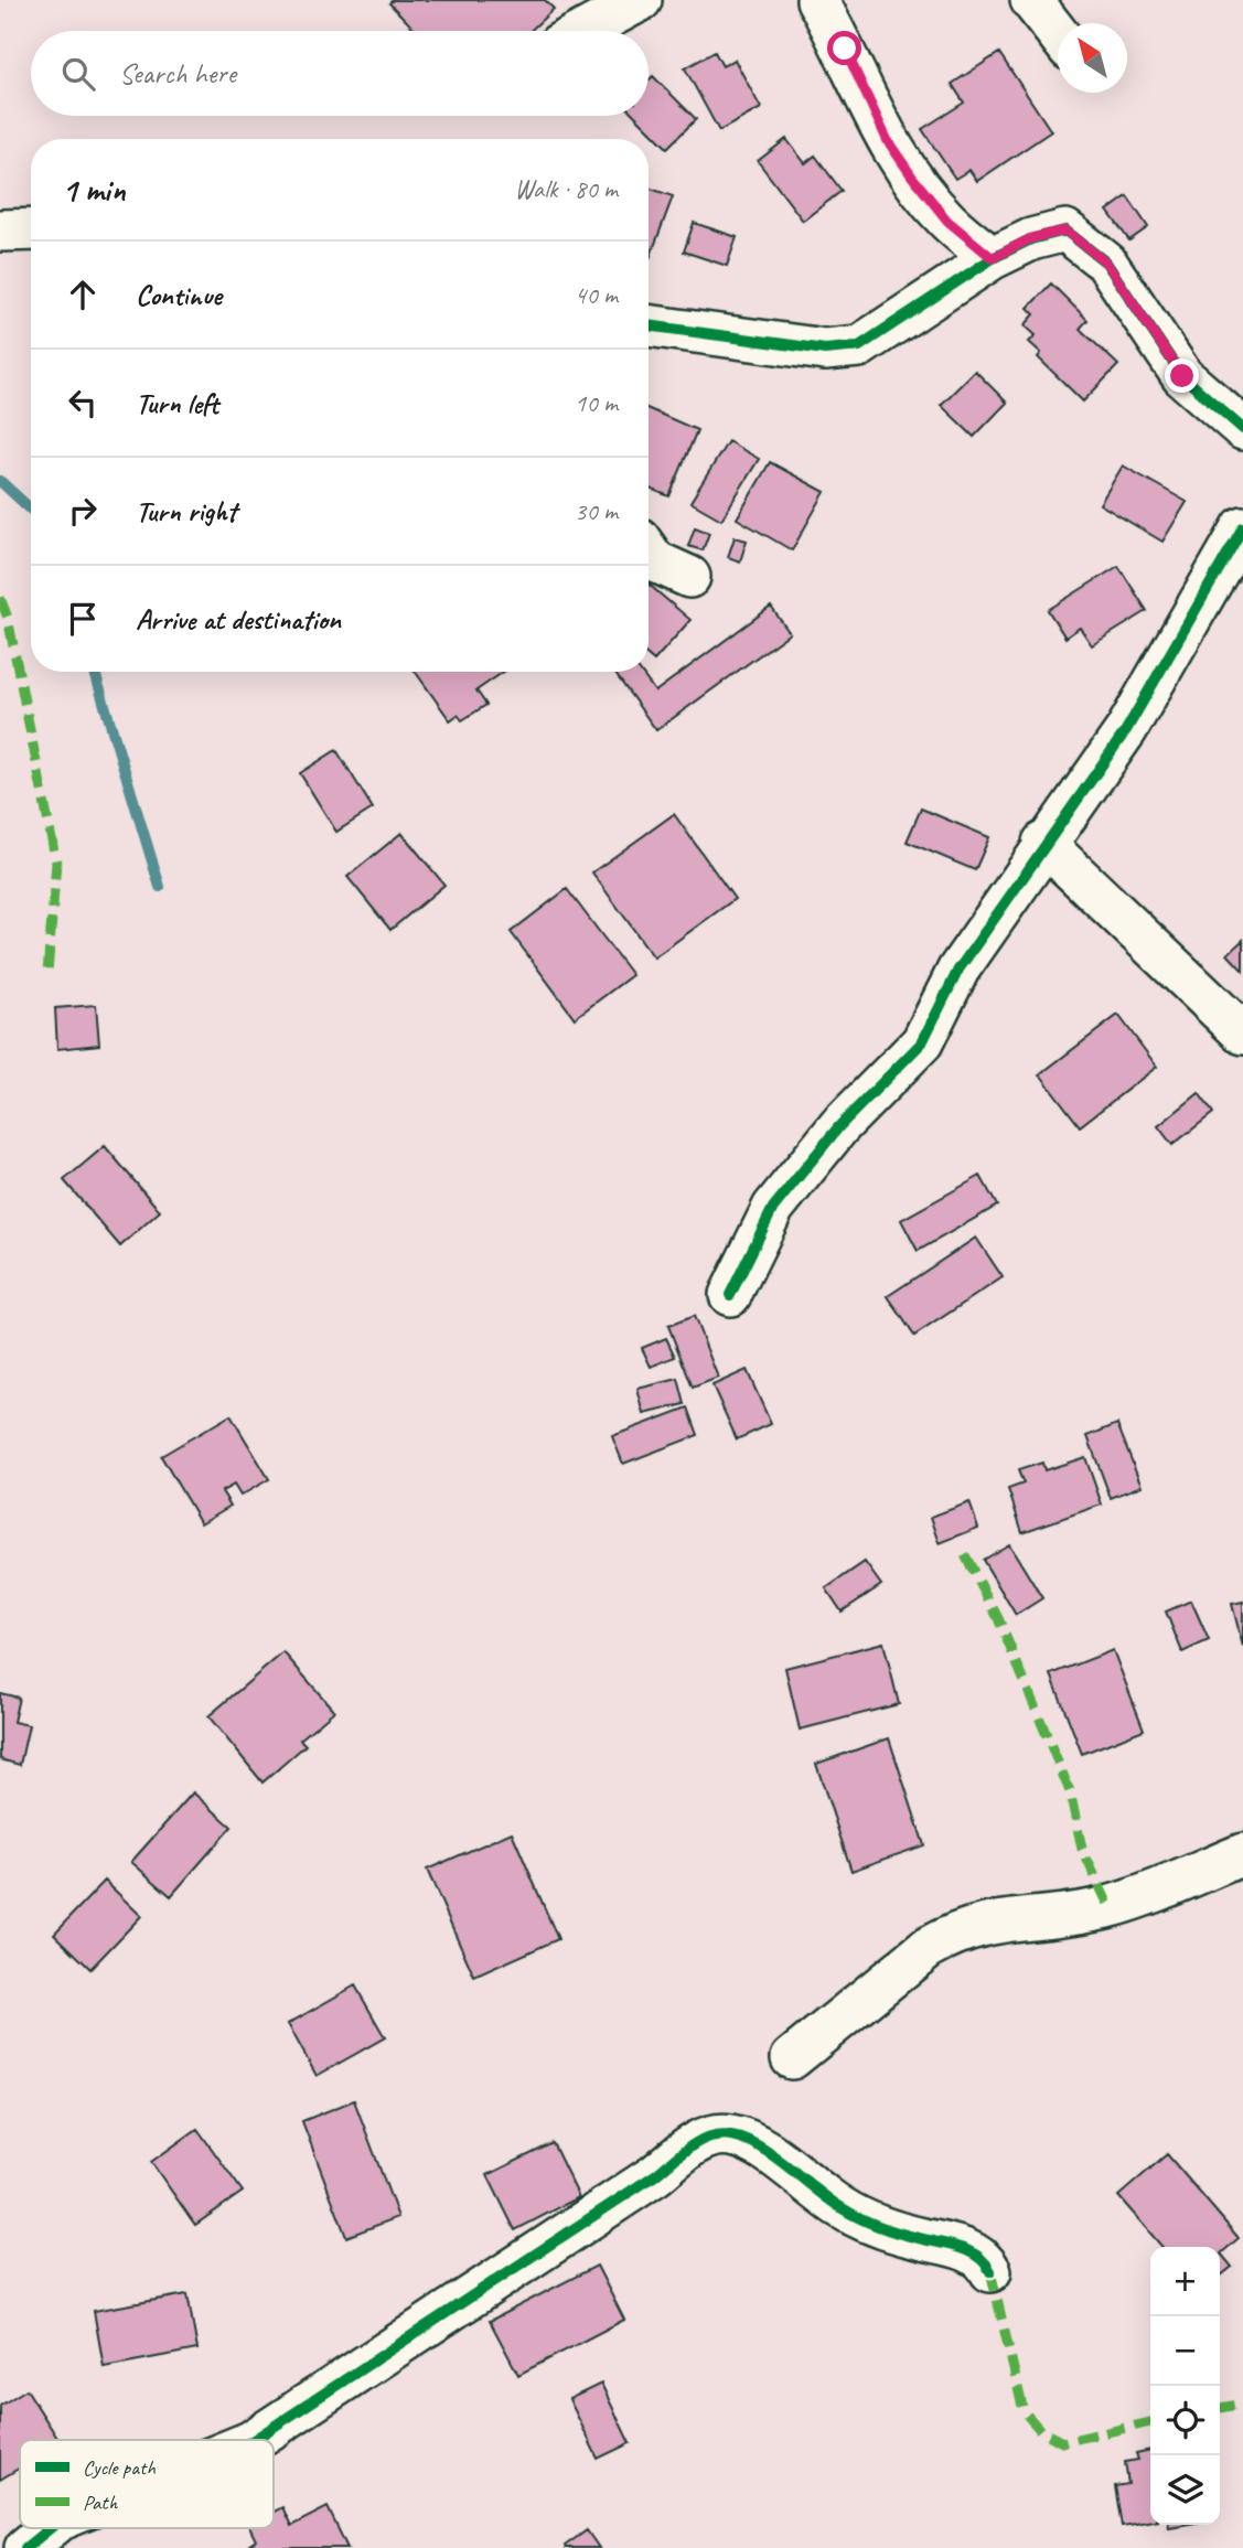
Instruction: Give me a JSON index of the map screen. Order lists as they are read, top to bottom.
{
  "legend": ["Cycle path", "Path"],
  "north": "top left",
  "page": {
    "search": "Search here",
    "heading": ["1 min", "Walk · 80 m"],
    "list": [
      ["Continue", "40 m"],
      ["Turn left", "10 m"],
      ["Turn right", "30 m"],
      "Arrive at destination"
    ],
    "map_buttons": ["+", "−"]
  }
}
